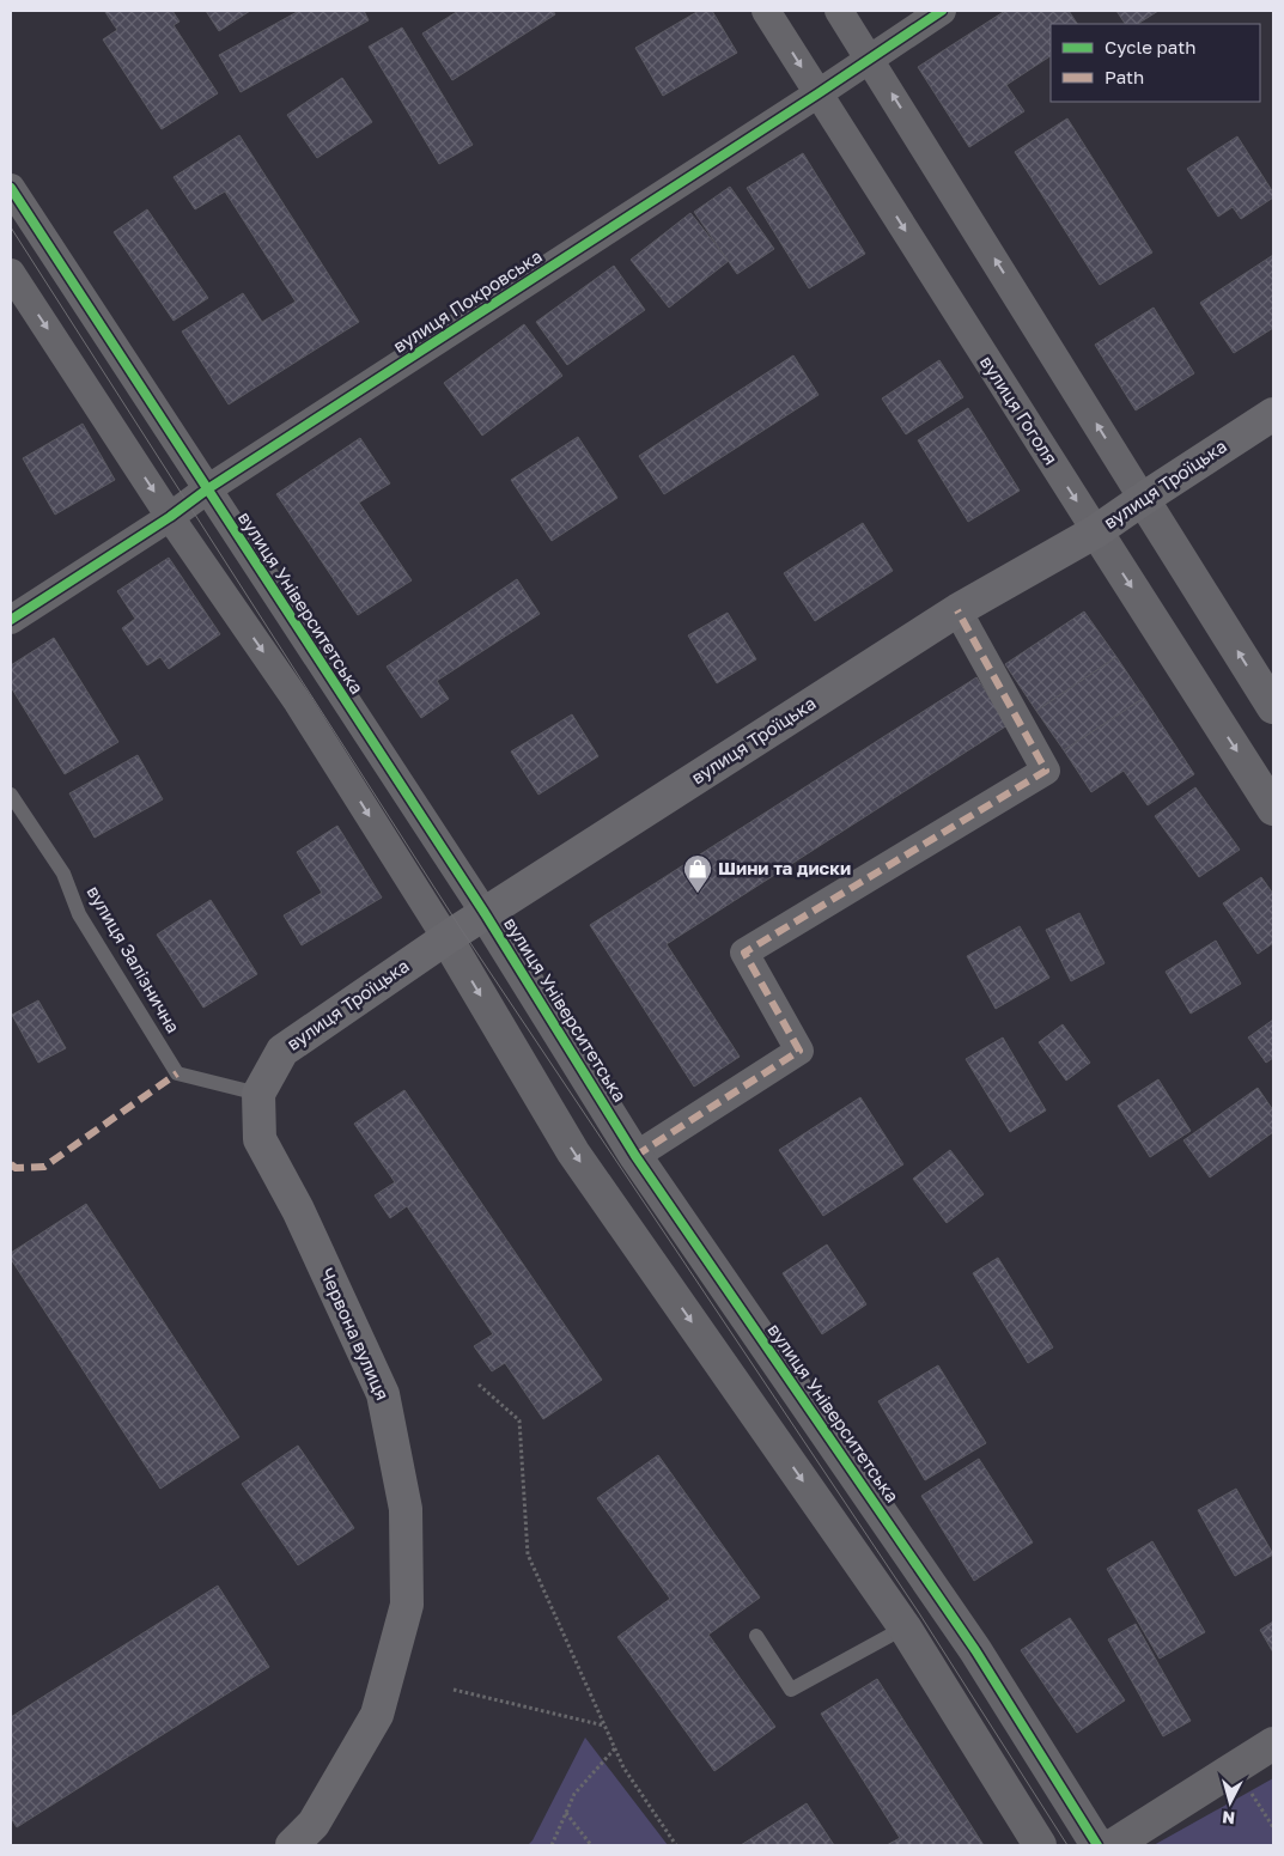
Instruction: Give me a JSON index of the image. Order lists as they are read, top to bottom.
{
  "streets": {
    "main road": ["вулиця Троїцька", "Червона вулиця"],
    "street": ["вулиця Покровська", "вулиця Гоголя", "вулиця Університетська"],
    "lane": ["вулиця Залізнична"]
  },
  "crossings": [
    ["вулиця Покровська", "вулиця Гоголя"],
    ["вулиця Покровська", "вулиця Університетська"],
    ["вулиця Гоголя", "вулиця Троїцька"],
    ["вулиця Троїцька", "вулиця Університетська"],
    ["вулиця Троїцька", "вулиця Залізнична"],
    ["вулиця Троїцька", "Червона вулиця"],
    ["вулиця Залізнична", "Червона вулиця"]
  ],
  "places": {
    "shop": ["Шини та диски"]
  },
  "legend": ["Cycle path", "Path"],
  "north": "bottom"
}
